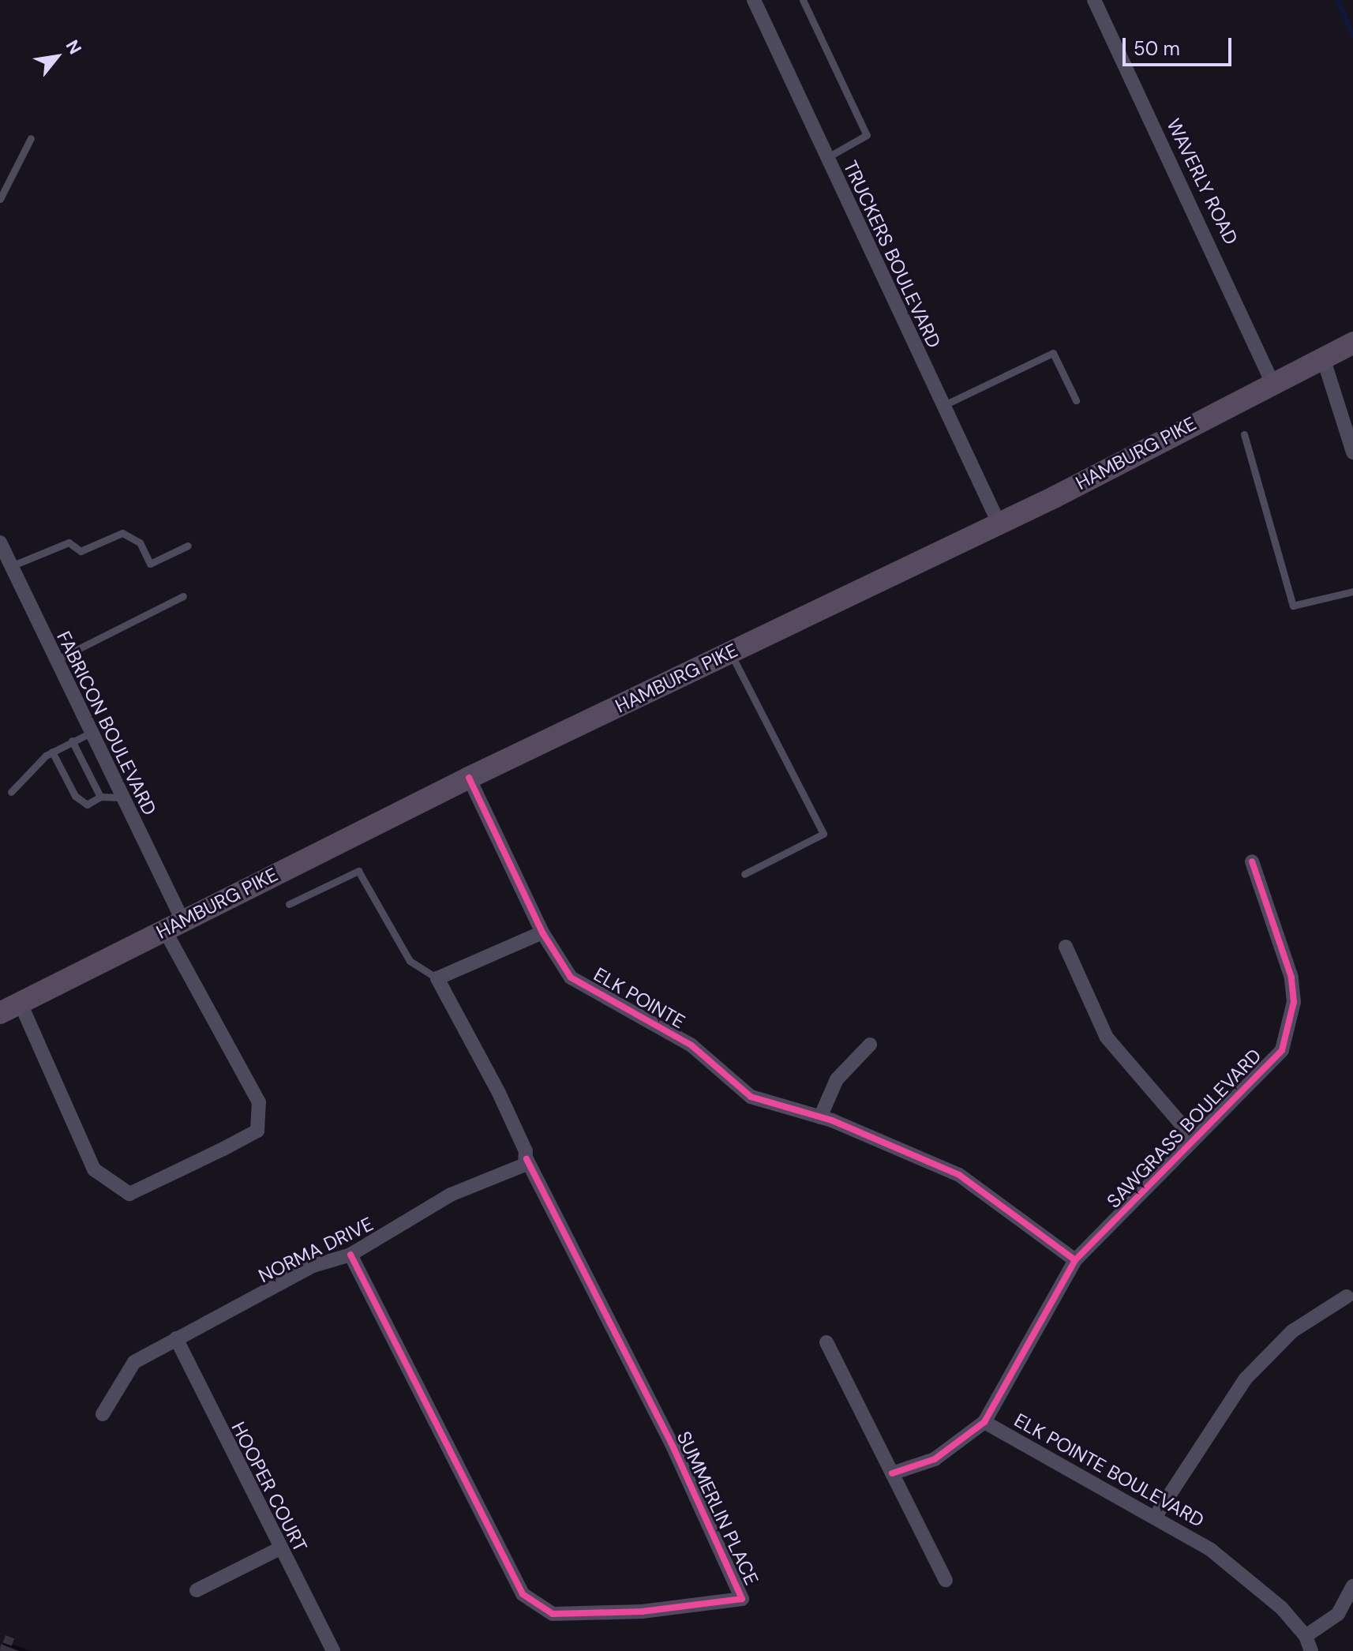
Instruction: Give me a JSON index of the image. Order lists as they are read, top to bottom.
{
  "streets": {
    "main road": ["HAMBURG PIKE"],
    "street": [
      "WAVERLY ROAD",
      "TRUCKERS BOULEVARD",
      "FABRICON BOULEVARD",
      "ELK POINTE",
      "SAWGRASS BOULEVARD",
      "NORMA DRIVE",
      "ELK POINTE BOULEVARD",
      "HOOPER COURT",
      "SUMMERLIN PLACE"
    ]
  },
  "crossings": [
    ["WAVERLY ROAD", "HAMBURG PIKE"],
    ["TRUCKERS BOULEVARD", "HAMBURG PIKE"],
    ["HAMBURG PIKE", "FABRICON BOULEVARD"],
    ["HAMBURG PIKE", "ELK POINTE"],
    ["ELK POINTE", "SAWGRASS BOULEVARD"],
    ["ELK POINTE", "ELK POINTE BOULEVARD"],
    ["SAWGRASS BOULEVARD", "ELK POINTE BOULEVARD"],
    ["NORMA DRIVE", "HOOPER COURT"],
    ["NORMA DRIVE", "SUMMERLIN PLACE"]
  ],
  "scale_bar": "50 m",
  "north": "top right"
}
